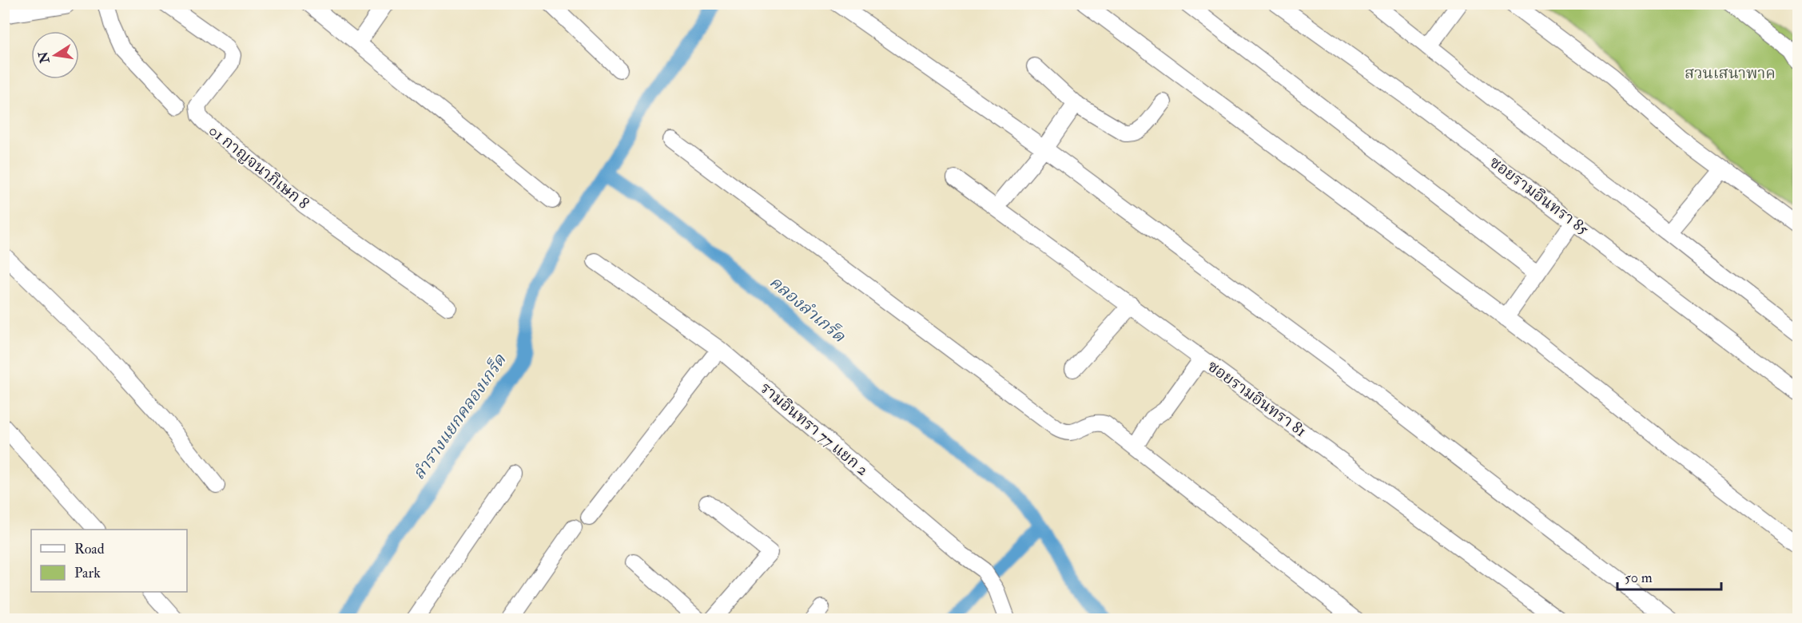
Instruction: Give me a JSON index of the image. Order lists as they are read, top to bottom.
{
  "streets": {
    "street": [
      "01 กาญจนาภิเษก 8",
      "ซอยรามอินทรา 85",
      "ซอยรามอินทรา 81",
      "รามอินทรา 77 แยก 2"
    ]
  },
  "water": ["คลองลำเกร็ด", "ลำรางแยกคลองเกร็ด"],
  "parks": ["สวนเสนาพาค"],
  "legend": ["Road", "Park"],
  "scale_bar": "50 m",
  "north": "left"
}
